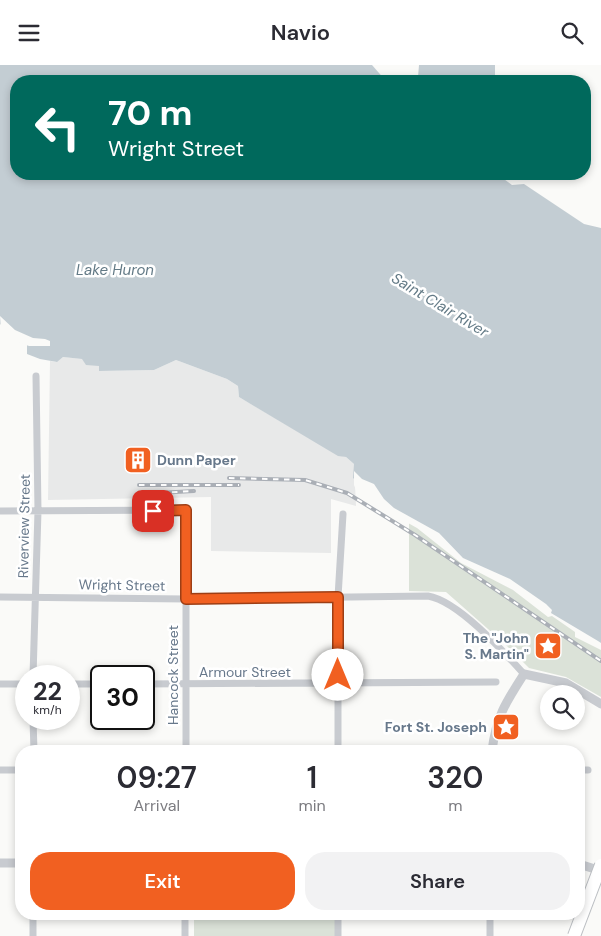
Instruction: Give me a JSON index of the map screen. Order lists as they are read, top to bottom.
{
  "streets": {
    "street": [
      "Riverview Street",
      "Wright Street",
      "Armour Street",
      "Hancock Street"
    ]
  },
  "crossings": [
    ["Riverview Street", "Wright Street"],
    ["Riverview Street", "Hancock Street"],
    ["Wright Street", "Hancock Street"],
    ["Armour Street", "Hancock Street"]
  ],
  "water": ["Lake Huron", "Saint Clair River"],
  "places": {
    "building": ["Dunn Paper"],
    "place": ["The \"John S. Martin\"", "Fort St. Joseph"]
  },
  "page": {
    "header": "Navio",
    "turn": ["70 m", "Wright Street"],
    "speed": "22 km/h",
    "limit": "30",
    "eta": [
      "09:27",
      "Arrival",
      "1",
      "min",
      "320",
      "m"
    ],
    "buttons": ["Exit", "Share"]
  }
}
